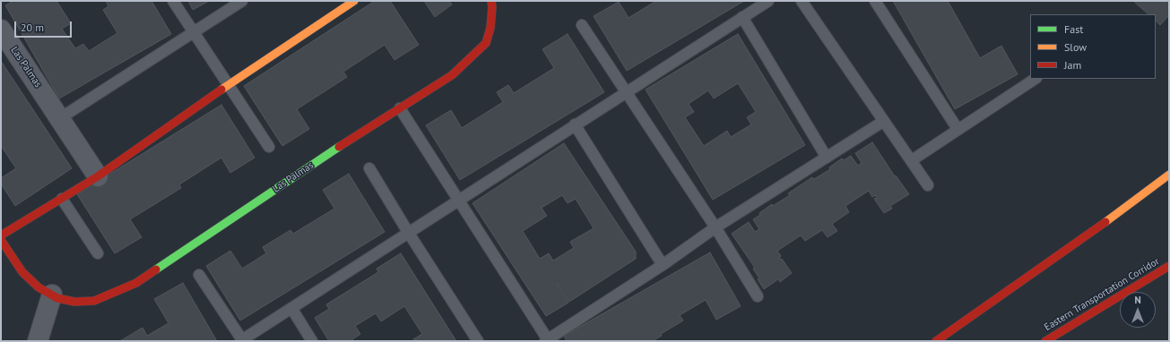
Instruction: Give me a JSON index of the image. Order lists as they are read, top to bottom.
{
  "streets": {
    "main road": ["Las Palmas", "Eastern Transportation Corridor"]
  },
  "legend": ["Fast", "Slow", "Jam"],
  "scale_bar": "20 m",
  "north": "top"
}
